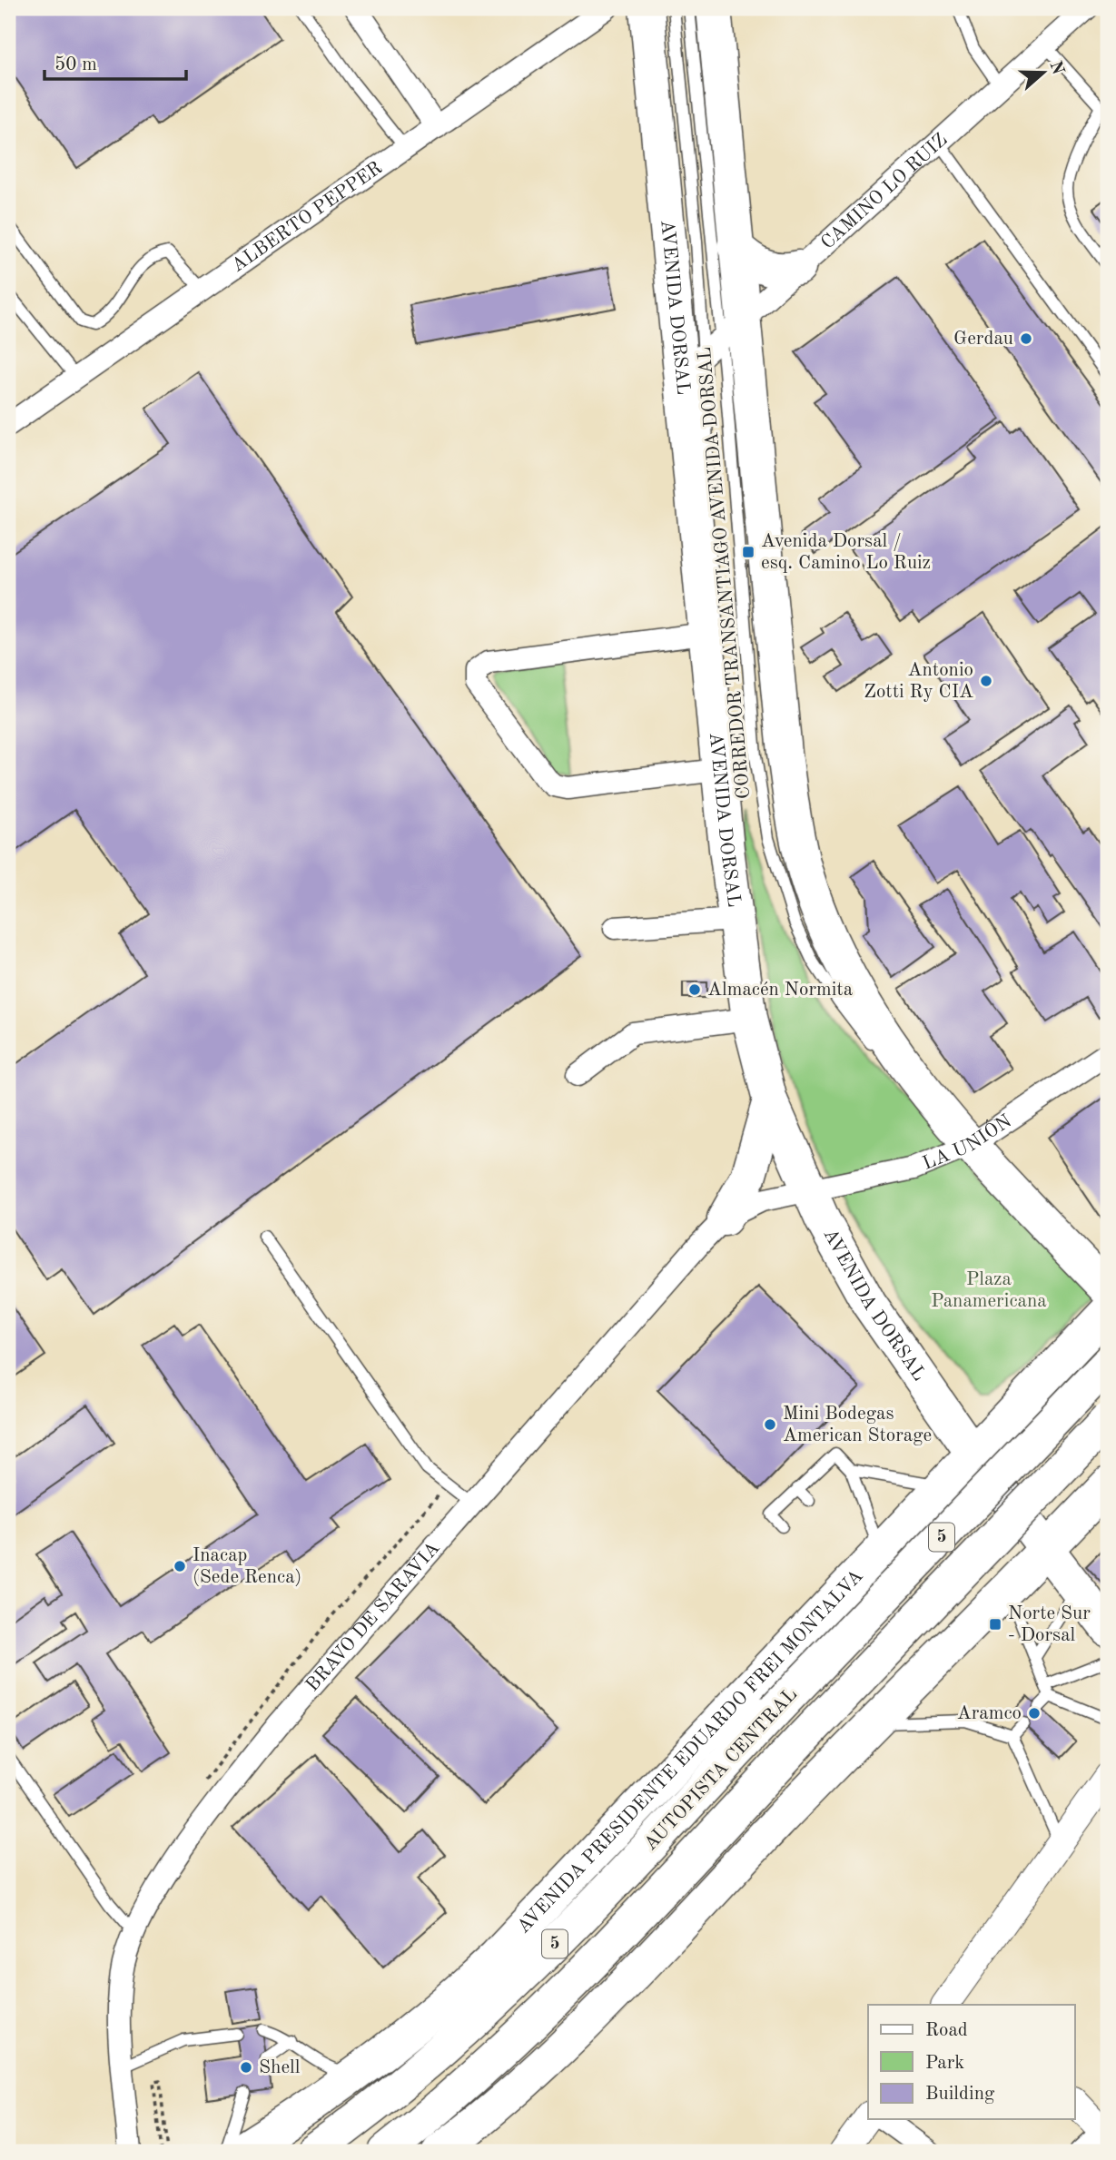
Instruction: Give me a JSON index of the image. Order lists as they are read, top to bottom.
{
  "streets": {
    "main road": [
      "AVENIDA DORSAL",
      "5",
      "AVENIDA PRESIDENTE EDUARDO FREI MONTALVA",
      "AUTOPISTA CENTRAL"
    ],
    "street": [
      "CAMINO LO RUIZ",
      "ALBERTO PEPPER",
      "LA UNIÓN",
      "BRAVO DE SARAVIA"
    ],
    "lane": ["CORREDOR TRANSANTIAGO AVENIDA DORSAL"]
  },
  "crossings": [
    ["CAMINO LO RUIZ", "AVENIDA DORSAL"],
    ["CAMINO LO RUIZ", "CORREDOR TRANSANTIAGO AVENIDA DORSAL"],
    ["AVENIDA DORSAL", "CORREDOR TRANSANTIAGO AVENIDA DORSAL"],
    ["AVENIDA DORSAL", "LA UNIÓN"],
    ["AVENIDA DORSAL", "BRAVO DE SARAVIA"],
    ["AVENIDA DORSAL", "AVENIDA PRESIDENTE EDUARDO FREI MONTALVA"],
    ["LA UNIÓN", "BRAVO DE SARAVIA"]
  ],
  "parks": ["Plaza Panamericana"],
  "places": {
    "other": [
      "Gerdau",
      "Antonio Zotti Ry CIA",
      "Almacén Normita",
      "Mini Bodegas American Storage",
      "Inacap (Sede Renca)",
      "Aramco",
      "Shell"
    ],
    "transit": ["Avenida Dorsal / esq. Camino Lo Ruiz", "Norte Sur - Dorsal"]
  },
  "legend": ["Road", "Park", "Building"],
  "scale_bar": "50 m",
  "north": "right"
}
